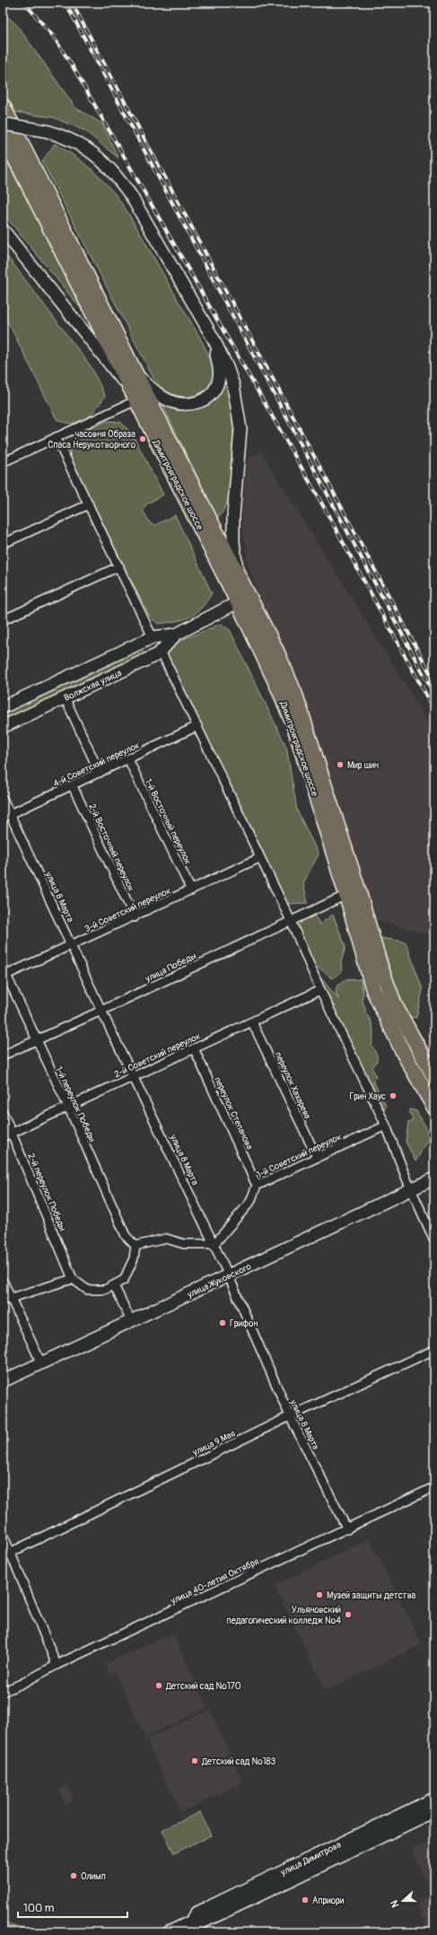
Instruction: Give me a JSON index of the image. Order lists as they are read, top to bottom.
{
  "streets": {
    "highway": ["Димитровградское шоссе"],
    "main road": ["Волжская улица", "улица Жуковского", "улица Димитрова"],
    "street": [
      "4-й Советский переулок",
      "1-й Восточный переулок",
      "2-й Восточный переулок",
      "улица 8 Марта",
      "3-й Советский переулок",
      "улица Победы",
      "2-й Советский переулок",
      "переулок Хахарева",
      "1-й переулок Победы",
      "переулок Степанова",
      "1-й Советский переулок",
      "2-й переулок Победы",
      "улица 9 Мая",
      "улица 40-летия Октября"
    ]
  },
  "crossings": [
    ["Димитровградское шоссе", "Волжская улица"],
    ["Димитровградское шоссе", "улица Победы"],
    ["4-й Советский переулок", "1-й Восточный переулок"],
    ["4-й Советский переулок", "2-й Восточный переулок"],
    ["4-й Советский переулок", "улица 8 Марта"],
    ["1-й Восточный переулок", "3-й Советский переулок"],
    ["2-й Восточный переулок", "3-й Советский переулок"],
    ["улица 8 Марта", "3-й Советский переулок"],
    ["улица 8 Марта", "улица Победы"],
    ["улица 8 Марта", "2-й Советский переулок"],
    ["улица 8 Марта", "1-й Советский переулок"],
    ["улица 8 Марта", "улица Жуковского"],
    ["улица 8 Марта", "улица 9 Мая"],
    ["улица 8 Марта", "улица 40-летия Октября"],
    ["3-й Советский переулок", "1-й переулок Победы"],
    ["улица Победы", "1-й переулок Победы"],
    ["2-й Советский переулок", "переулок Хахарева"],
    ["2-й Советский переулок", "1-й переулок Победы"],
    ["2-й Советский переулок", "переулок Степанова"],
    ["2-й Советский переулок", "2-й переулок Победы"],
    ["переулок Хахарева", "1-й Советский переулок"],
    ["переулок Степанова", "1-й Советский переулок"]
  ],
  "places": [
    "часовня Образа Спаса Нерукотворного",
    "Мир шин",
    "Грин Хаус",
    "Грифон",
    "Музей защиты детства",
    "Ульяновский педагогический колледж №4",
    "Детский сад №170",
    "Детский сад №183",
    "Олимп",
    "Априори"
  ],
  "scale_bar": "100 m",
  "north": "left"
}
